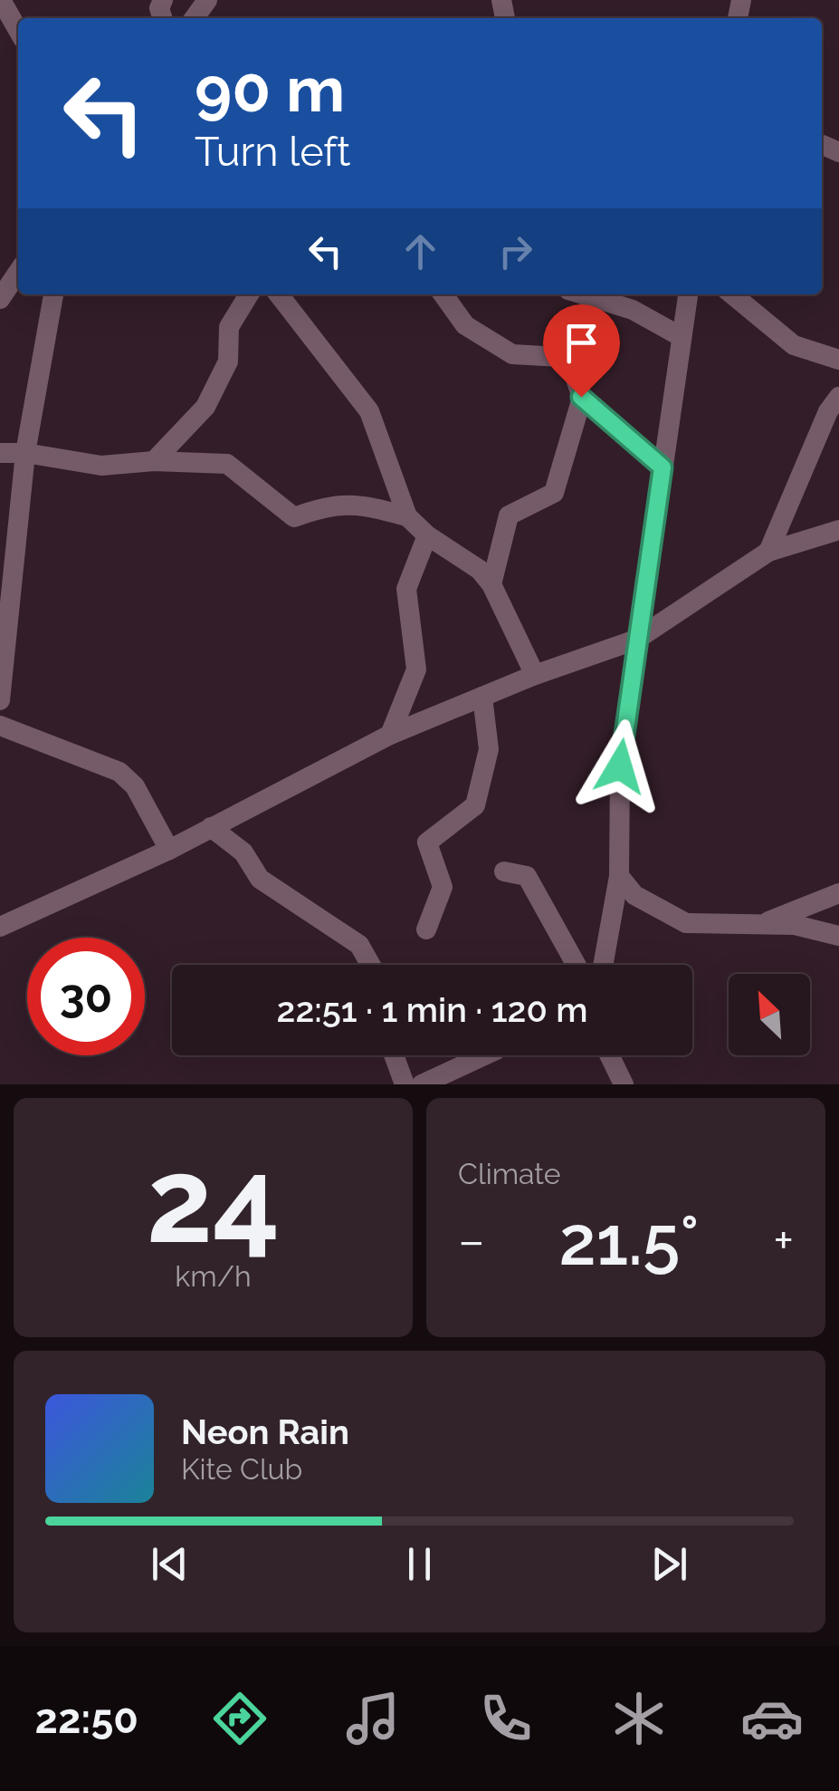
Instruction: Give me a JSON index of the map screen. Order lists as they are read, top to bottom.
{
  "north": "top left",
  "page": {
    "turn": ["90 m", "Turn left"],
    "limit": "30",
    "trip": "22:51 · 1 min · 120 m",
    "tile": [
      ["24", "km/h"],
      "Climate"
    ],
    "heat": ["−", "21.5°", "+"],
    "song": ["Neon Rain", "Kite Club"],
    "tabs": "22:50"
  }
}
